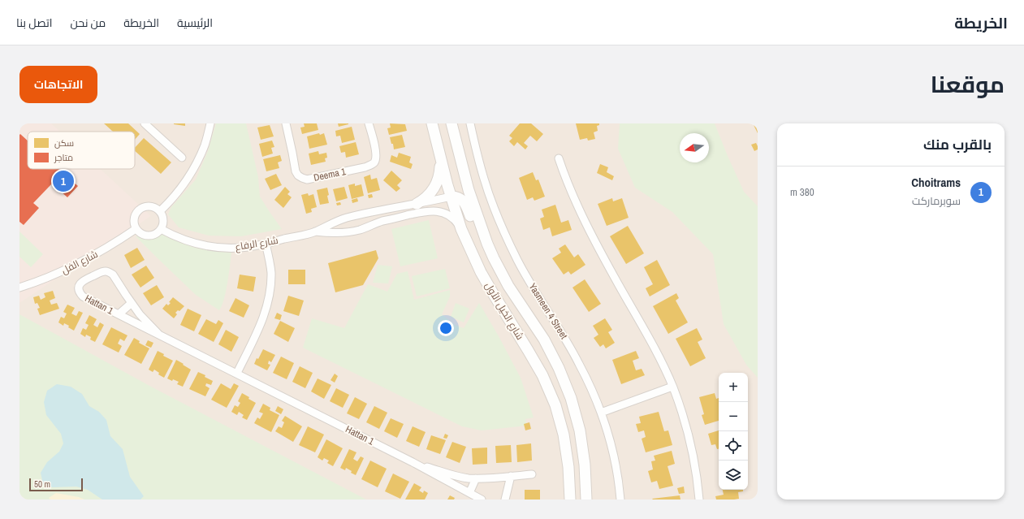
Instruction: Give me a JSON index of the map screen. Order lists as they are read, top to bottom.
{
  "streets": {
    "main road": ["شارع الخيل الأول"],
    "street": [
      "Deema 1",
      "شارع الرفاع",
      "شارع الفل",
      "Hattan 1",
      "Yasmeen 4 Street"
    ]
  },
  "crossings": [
    ["شارع الرفاع", "شارع الفل"],
    ["شارع الرفاع", "شارع الخيل الأول"]
  ],
  "legend": ["سكن", "متاجر"],
  "scale_bar": "50 m",
  "north": "left",
  "page": {
    "header": "الخريطة",
    "nav": [
      "الرئيسية",
      "الخريطة",
      "من نحن",
      "اتصل بنا"
    ],
    "title": "موقعنا",
    "buttons": "الاتجاهات",
    "heading": "بالقرب منك",
    "list": [
      {
        "mark": "1",
        "name": "Choitrams",
        "note": "سوبرماركت",
        "value": "380 m"
      }
    ],
    "pins": "1",
    "map_buttons": ["+", "−"],
    "scale": "50 m"
  }
}
